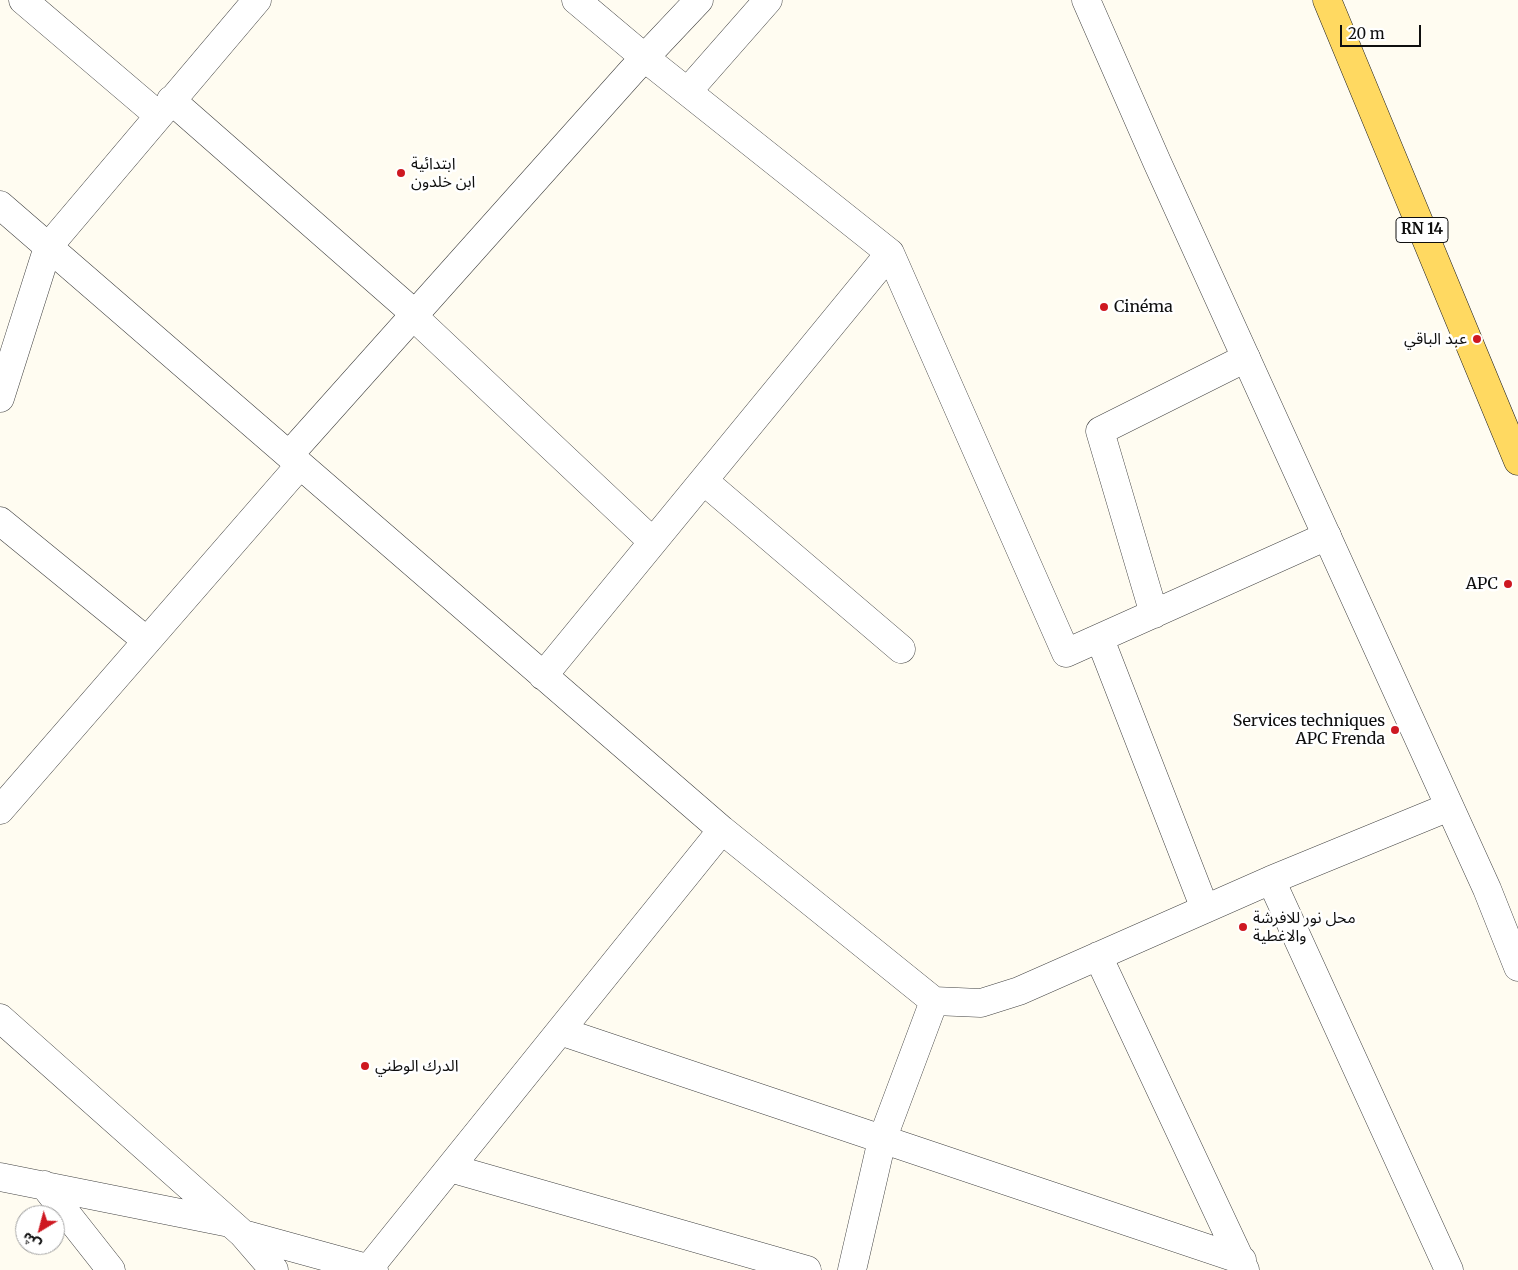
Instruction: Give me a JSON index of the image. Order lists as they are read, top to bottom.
{
  "streets": {
    "main road": ["RN 14"]
  },
  "places": [
    "ابتدائية ابن خلدون",
    "Cinéma",
    "عبد الباقي",
    "APC",
    "Services techniques APC Frenda",
    "محل نور للافرشة والاغطية",
    "الدرك الوطني"
  ],
  "scale_bar": "20 m",
  "north": "bottom left"
}
